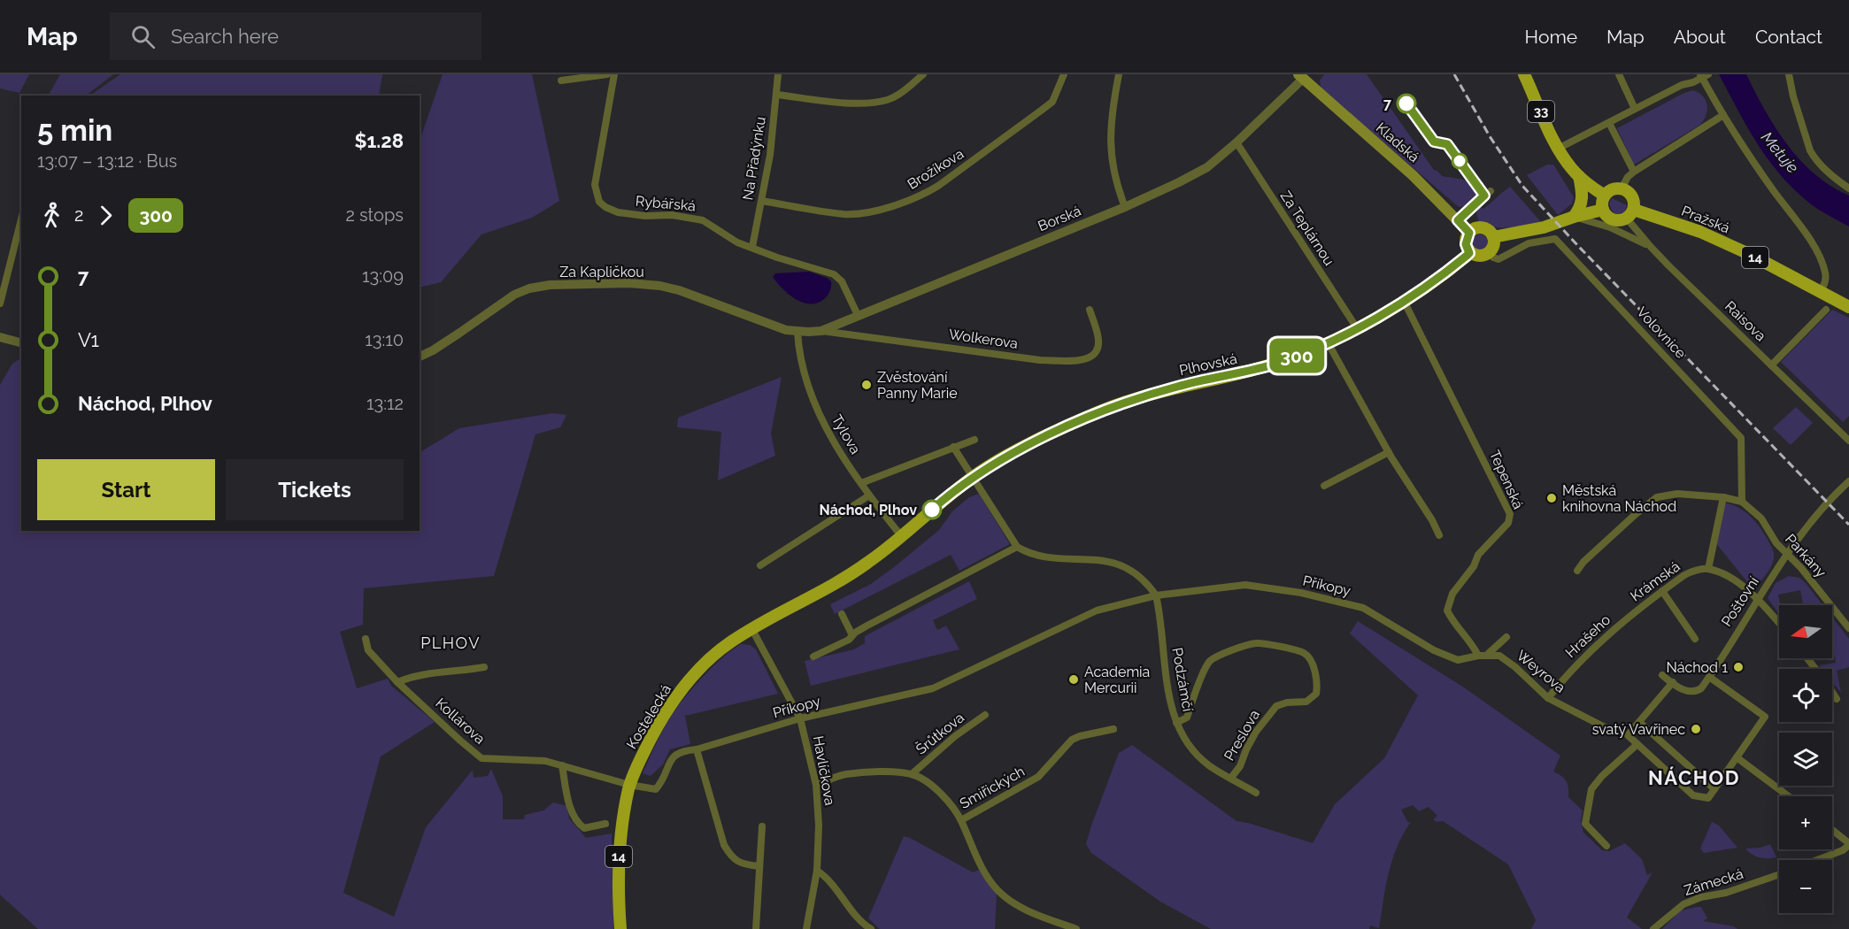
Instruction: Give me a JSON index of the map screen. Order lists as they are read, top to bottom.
{
  "streets": {
    "main road": [
      "33",
      "Kladská",
      "Pražská",
      "14",
      "Plhovská",
      "Kostelecká"
    ],
    "street": [
      "Na Přadýnku",
      "Brožíkova",
      "Rybářská",
      "Borská",
      "Za Teplárnou",
      "Za Kapličkou",
      "Raisova",
      "Volovnice",
      "Wolkerova",
      "Tylova",
      "Tepenská",
      "Parkány",
      "Krámská",
      "Příkopy",
      "Poštovní",
      "Hrašeho",
      "Weyrova",
      "Podzámčí",
      "Kollárova",
      "Šrůtkova",
      "Preslova",
      "Havlíčkova",
      "Smiřických",
      "Zámecká"
    ]
  },
  "crossings": [
    ["33", "Pražská"],
    ["33", "14"],
    ["33", "Raisova"],
    ["Kladská", "Borská"],
    ["Kladská", "Volovnice"],
    ["Kladská", "Plhovská"],
    ["Na Přadýnku", "Brožíkova"],
    ["Na Přadýnku", "Rybářská"],
    ["Rybářská", "Borská"],
    ["Borská", "Za Teplárnou"],
    ["Borská", "Za Kapličkou"],
    ["Borská", "Wolkerova"],
    ["Borská", "Tylova"],
    ["Pražská", "14"],
    ["Pražská", "Raisova"],
    ["Za Teplárnou", "Plhovská"],
    ["14", "Raisova"],
    ["14", "Plhovská"],
    ["14", "Tylova"],
    ["14", "Kostelecká"],
    ["Za Kapličkou", "Tylova"],
    ["Volovnice", "Plhovská"],
    ["Volovnice", "Parkány"],
    ["Plhovská", "Tepenská"],
    ["Tylova", "Kostelecká"],
    ["Tepenská", "Příkopy"],
    ["Tepenská", "Weyrova"],
    ["Parkány", "Poštovní"],
    ["Krámská", "Hrašeho"],
    ["Příkopy", "Weyrova"],
    ["Příkopy", "Podzámčí"],
    ["Příkopy", "Kostelecká"],
    ["Příkopy", "Kollárova"],
    ["Příkopy", "Havlíčkova"],
    ["Hrašeho", "Weyrova"],
    ["Podzámčí", "Preslova"],
    ["Kostelecká", "Kollárova"],
    ["Kostelecká", "Havlíčkova"],
    ["Šrůtkova", "Smiřických"],
    ["Havlíčkova", "Smiřických"]
  ],
  "districts": ["PLHOV", "NÁCHOD"],
  "water": ["Metuje"],
  "places": [
    "7",
    "Zvěstování Panny Marie",
    "Městská knihovna Náchod",
    "Náchod, Plhov",
    "Náchod 1",
    "Academia Mercurii",
    "svatý Vavřinec"
  ],
  "lines": ["bus line 300"],
  "north": "left",
  "page": {
    "header": "Map",
    "search": "Search here",
    "nav": [
      "Home",
      "Map",
      "About",
      "Contact"
    ],
    "on_map": "300",
    "heading": ["5 min", "13:07 – 13:12 · Bus", "$1.28"],
    "legs": ["2", "300", "2 stops"],
    "list": [
      {
        "name": "7",
        "value": "13:09"
      },
      {
        "name": "V1",
        "value": "13:10"
      },
      {
        "name": "Náchod, Plhov",
        "value": "13:12"
      }
    ],
    "buttons": ["Start", "Tickets"],
    "map_buttons": ["+", "−"]
  }
}
